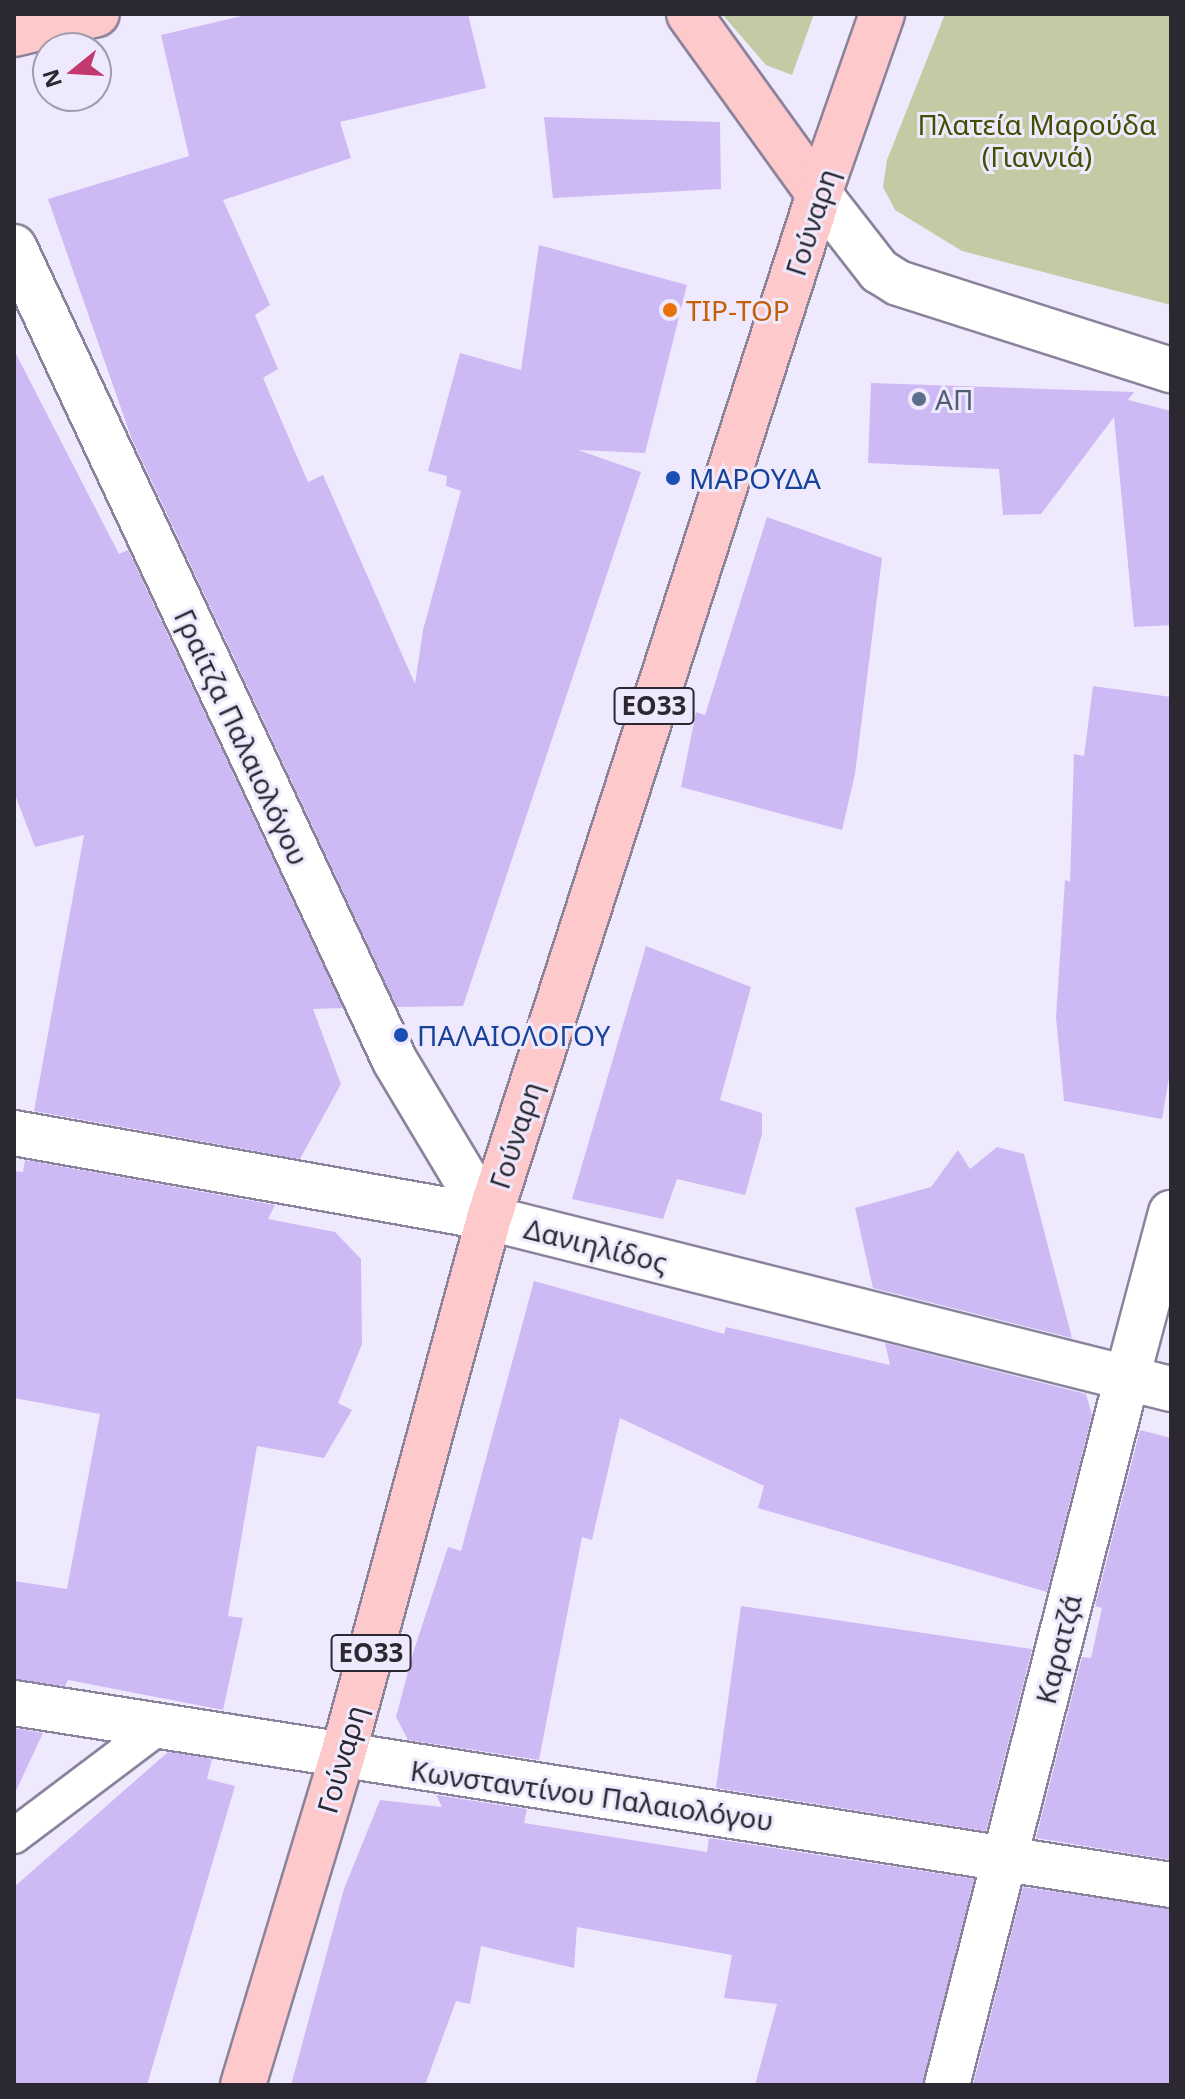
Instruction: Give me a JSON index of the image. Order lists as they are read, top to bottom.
{
  "streets": {
    "main road": ["Γούναρη", "ΕΟ33"],
    "street": [
      "Γραίτζα Παλαιολόγου",
      "Δανιηλίδος",
      "Καρατζά",
      "Κωνσταντίνου Παλαιολόγου"
    ]
  },
  "crossings": [
    ["Γούναρη", "Γραίτζα Παλαιολόγου"],
    ["Γούναρη", "Δανιηλίδος"],
    ["Γούναρη", "Κωνσταντίνου Παλαιολόγου"],
    ["Γραίτζα Παλαιολόγου", "Δανιηλίδος"],
    ["Δανιηλίδος", "Καρατζά"],
    ["Καρατζά", "Κωνσταντίνου Παλαιολόγου"]
  ],
  "parks": ["Πλατεία Μαρούδα (Γιαννιά)"],
  "places": [
    "TIP-TOP",
    "ΑΠ",
    "ΜΑΡΟΥΔΑ",
    "ΠΑΛΑΙΟΛΟΓΟΥ"
  ],
  "north": "left"
}
